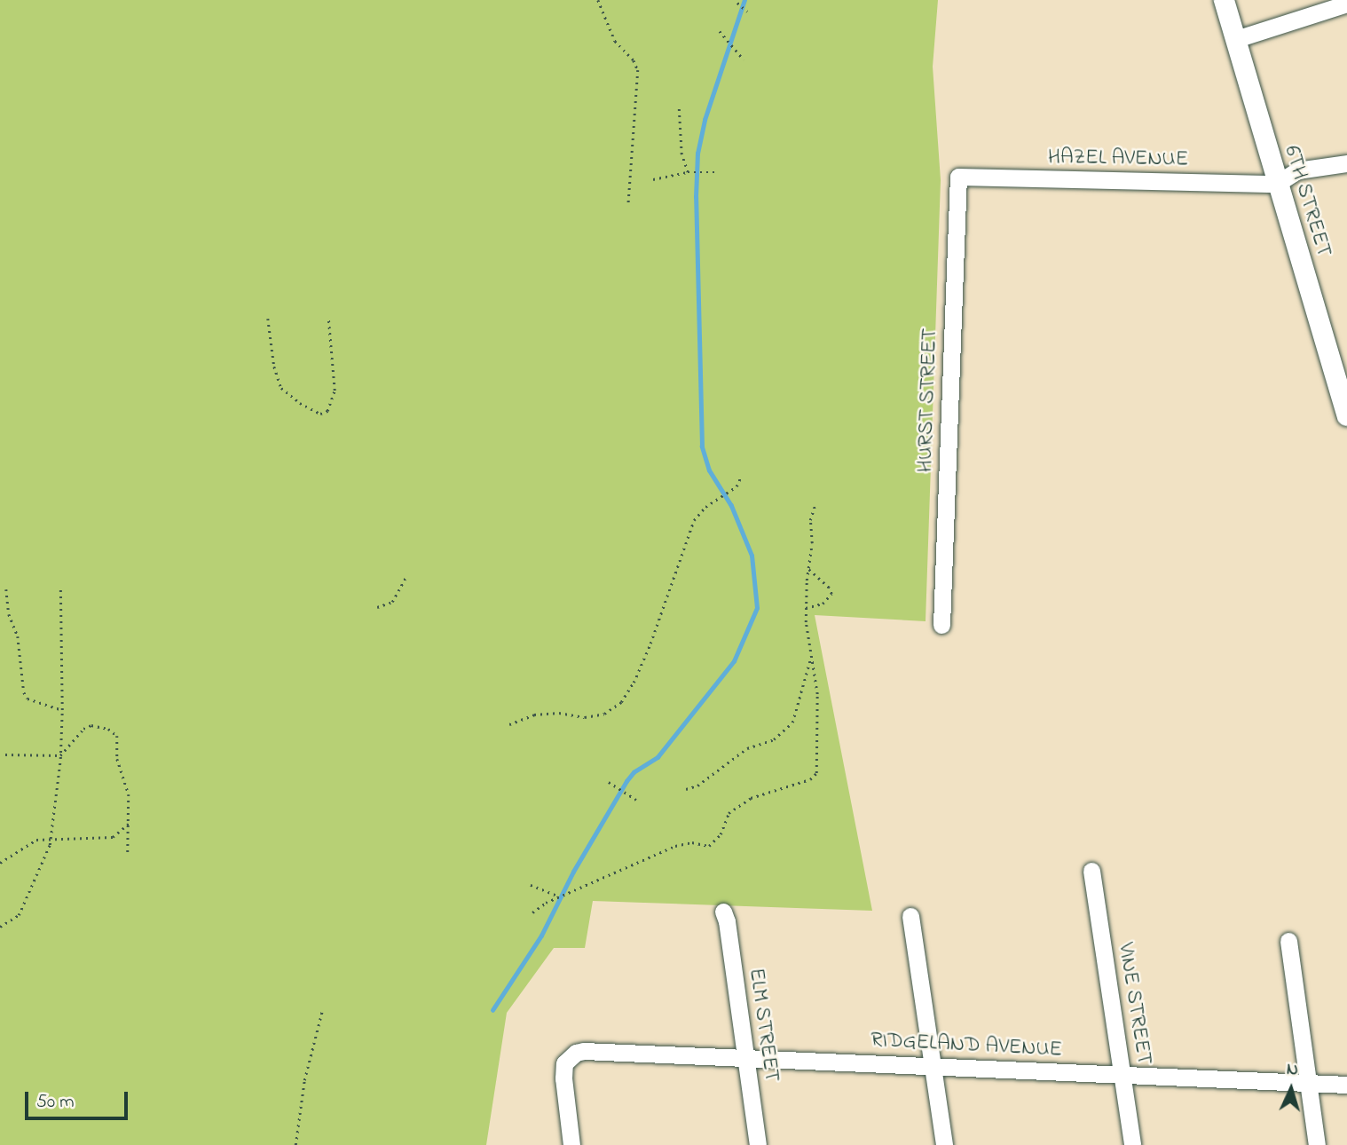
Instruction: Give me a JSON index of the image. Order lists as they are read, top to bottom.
{
  "streets": {
    "street": [
      "HAZEL AVENUE",
      "6TH STREET",
      "HURST STREET",
      "VINE STREET",
      "ELM STREET",
      "RIDGELAND AVENUE"
    ]
  },
  "crossings": [
    ["HAZEL AVENUE", "6TH STREET"],
    ["HAZEL AVENUE", "HURST STREET"],
    ["VINE STREET", "RIDGELAND AVENUE"],
    ["ELM STREET", "RIDGELAND AVENUE"]
  ],
  "scale_bar": "50 m",
  "north": "top"
}
